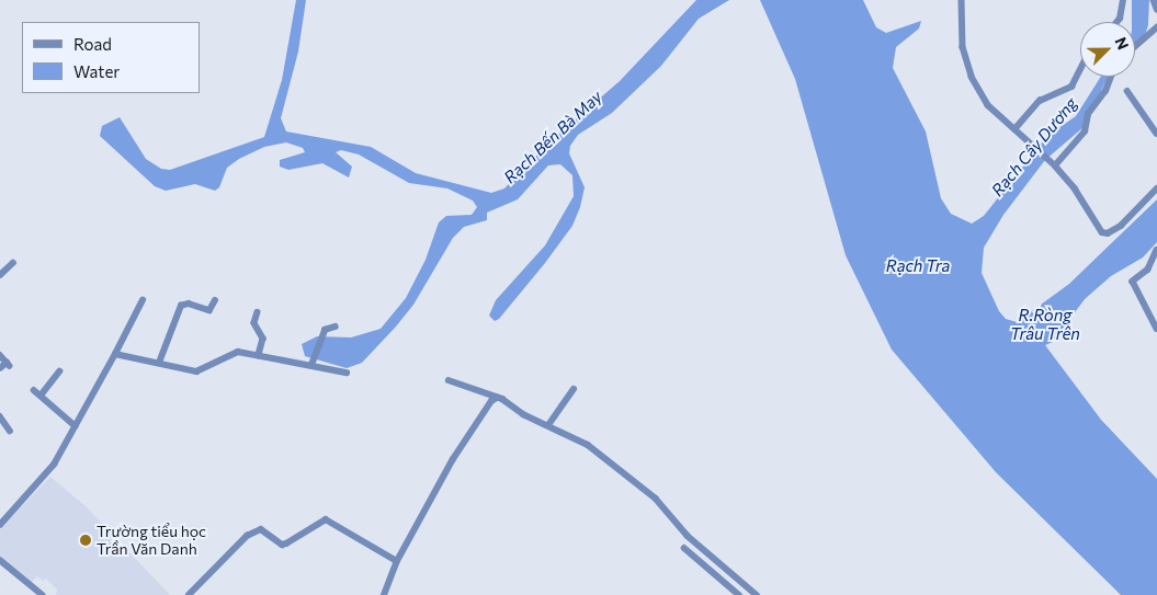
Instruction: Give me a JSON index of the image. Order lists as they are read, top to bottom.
{
  "water": [
    "Rạch Bến Bà May",
    "Rạch Cây Dương",
    "Rạch Tra",
    "R.Ròng Trâu Trên"
  ],
  "places": ["Trường tiểu học Trần Văn Danh"],
  "legend": ["Road", "Water"],
  "north": "top right"
}
